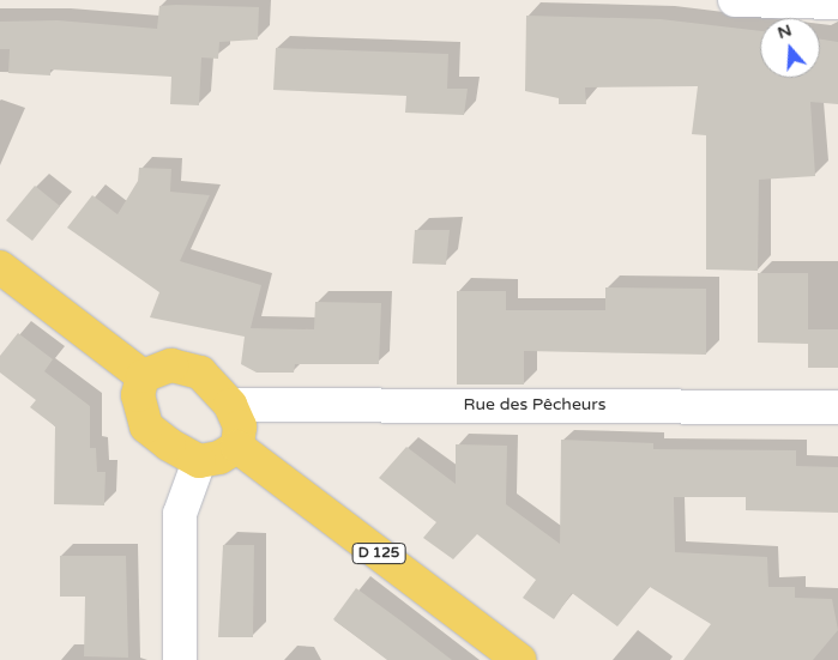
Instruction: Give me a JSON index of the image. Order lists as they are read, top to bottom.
{
  "streets": {
    "main road": ["D 125"],
    "street": ["Rue des Pêcheurs"]
  },
  "crossings": [
    ["Rue des Pêcheurs", "D 125"]
  ],
  "north": "top"
}
